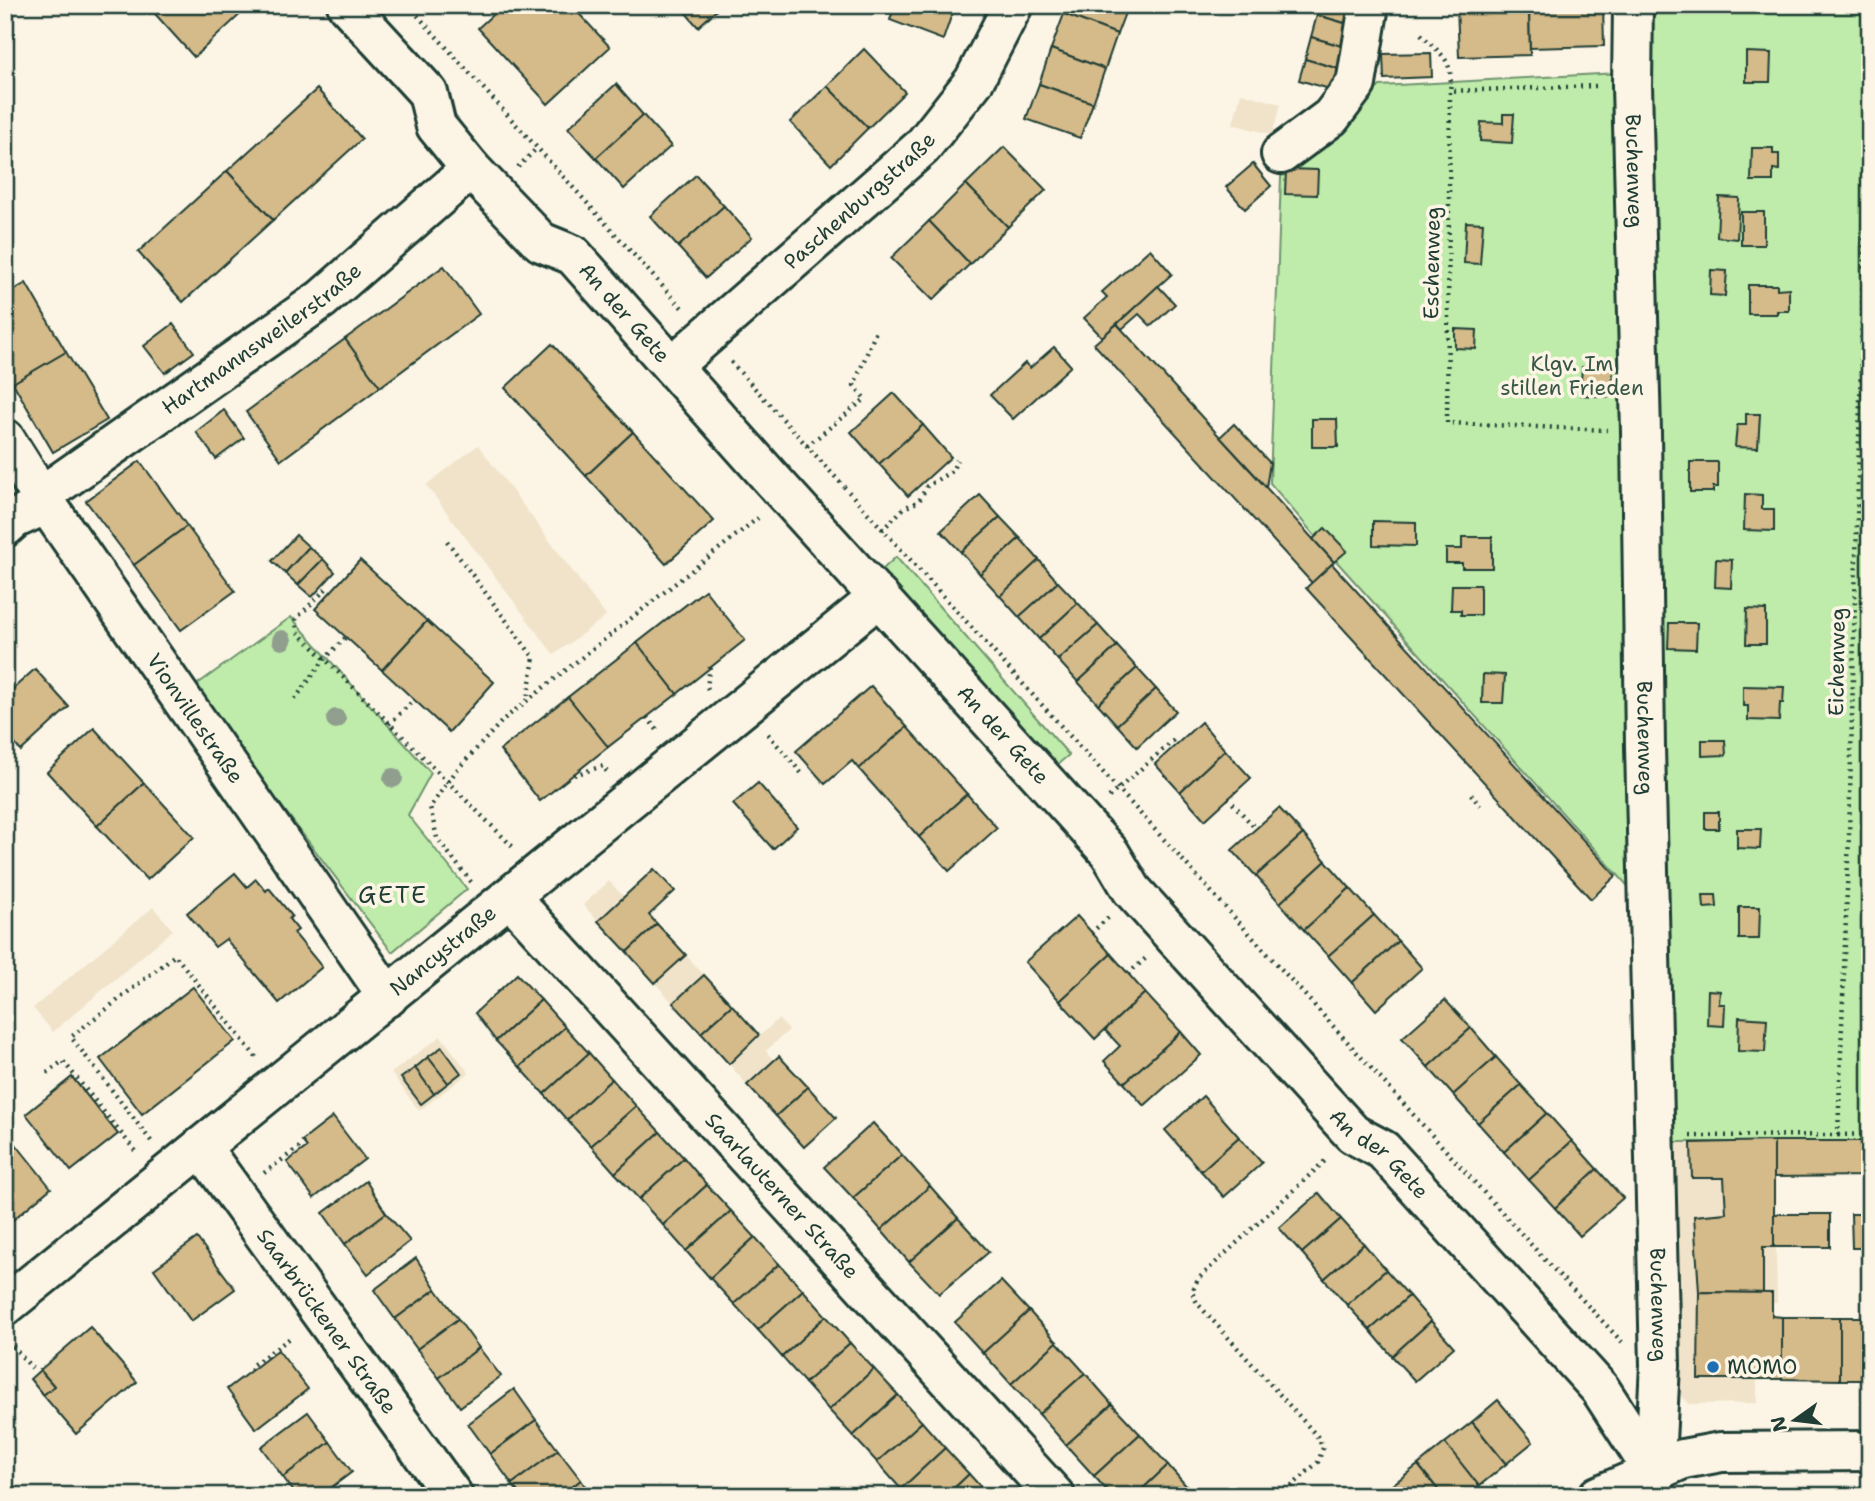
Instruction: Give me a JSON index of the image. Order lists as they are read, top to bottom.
{
  "streets": {
    "street": [
      "Buchenweg",
      "Paschenburgstraße",
      "An der Gete",
      "Hartmannsweilerstraße",
      "Vionvillestraße",
      "Nancystraße",
      "Saarlauterner Straße",
      "Saarbrückener Straße"
    ],
    "path": ["Eschenweg", "Eichenweg"]
  },
  "crossings": [
    ["Buchenweg", "Eschenweg"],
    ["Buchenweg", "An der Gete"],
    ["Paschenburgstraße", "An der Gete"],
    ["An der Gete", "Hartmannsweilerstraße"],
    ["An der Gete", "Nancystraße"],
    ["Hartmannsweilerstraße", "Vionvillestraße"],
    ["Vionvillestraße", "Nancystraße"],
    ["Nancystraße", "Saarlauterner Straße"],
    ["Nancystraße", "Saarbrückener Straße"]
  ],
  "districts": ["GETE"],
  "parks": ["Klgv. Im stillen Frieden"],
  "places": ["MOMO"],
  "north": "left"
}
